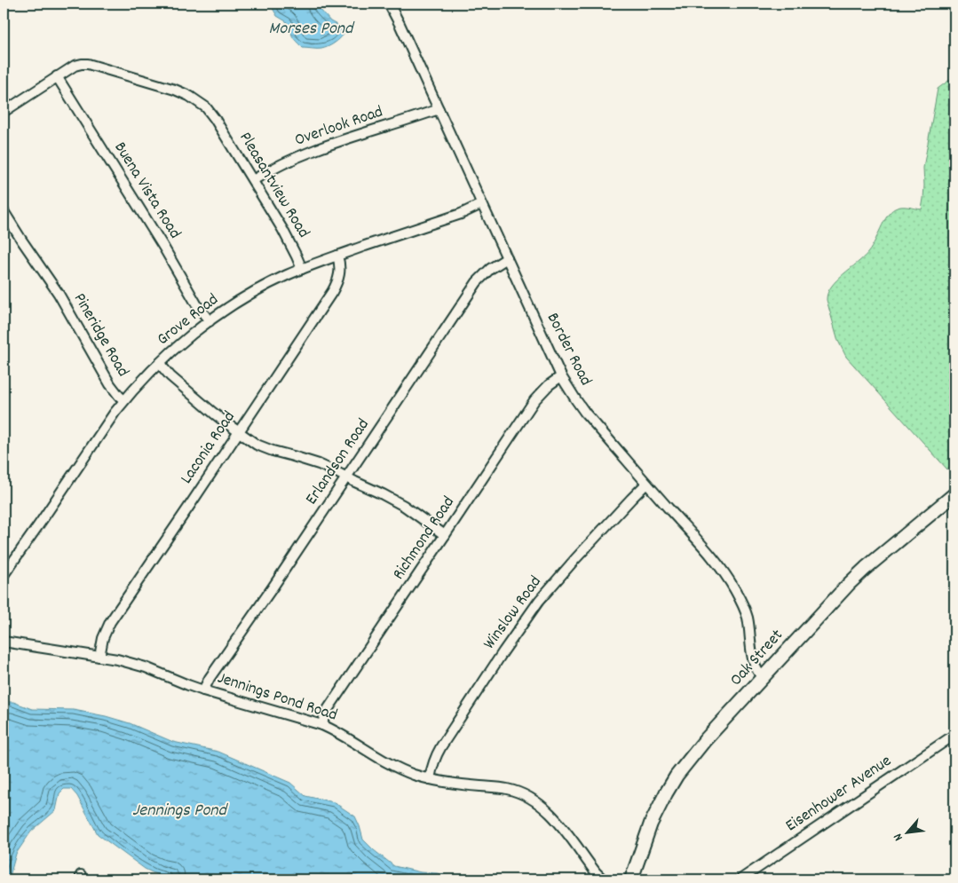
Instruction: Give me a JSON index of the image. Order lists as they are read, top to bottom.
{
  "streets": {
    "street": [
      "Overlook Road",
      "Pleasantview Road",
      "Buena Vista Road",
      "Grove Road",
      "Pineridge Road",
      "Border Road",
      "Laconia Road",
      "Erlandson Road",
      "Richmond Road",
      "Winslow Road",
      "Oak Street",
      "Jennings Pond Road",
      "Eisenhower Avenue"
    ]
  },
  "crossings": [
    ["Overlook Road", "Pleasantview Road"],
    ["Overlook Road", "Border Road"],
    ["Pleasantview Road", "Buena Vista Road"],
    ["Pleasantview Road", "Grove Road"],
    ["Buena Vista Road", "Grove Road"],
    ["Grove Road", "Pineridge Road"],
    ["Grove Road", "Border Road"],
    ["Grove Road", "Laconia Road"],
    ["Border Road", "Erlandson Road"],
    ["Border Road", "Richmond Road"],
    ["Border Road", "Winslow Road"],
    ["Border Road", "Oak Street"],
    ["Laconia Road", "Jennings Pond Road"],
    ["Erlandson Road", "Jennings Pond Road"],
    ["Richmond Road", "Jennings Pond Road"],
    ["Winslow Road", "Jennings Pond Road"]
  ],
  "water": ["Morses Pond", "Jennings Pond"],
  "north": "bottom left"
}
